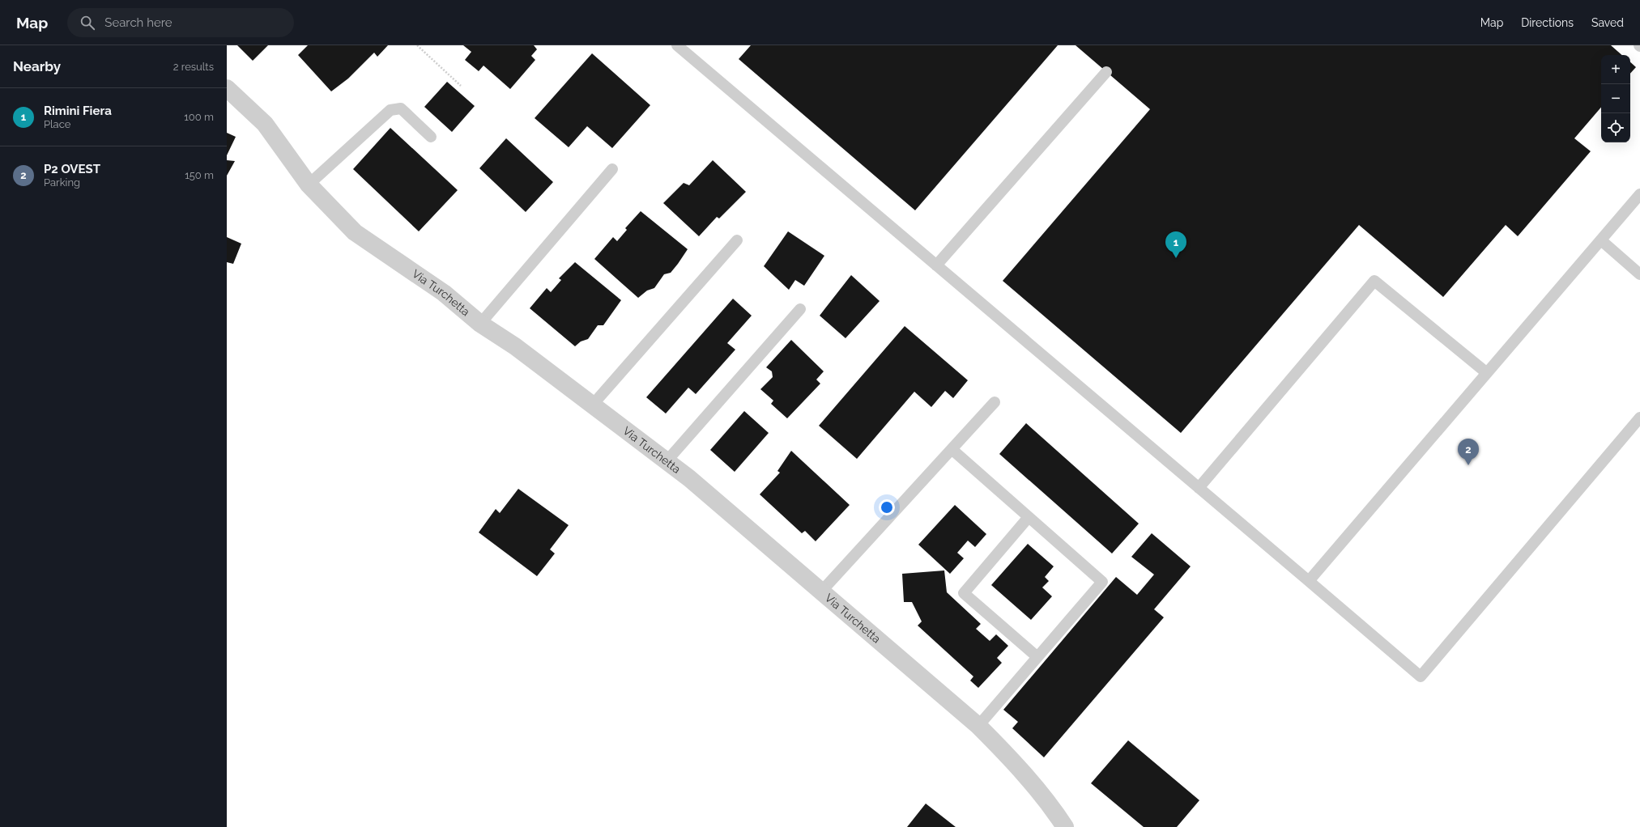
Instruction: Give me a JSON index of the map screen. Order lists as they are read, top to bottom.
{
  "streets": {
    "street": ["Via Turchetta"]
  },
  "page": {
    "header": "Map",
    "search": "Search here",
    "nav": ["Map", "Directions", "Saved"],
    "heading": ["Nearby", "2 results"],
    "map_buttons": ["+", "−"],
    "list": [
      {
        "mark": "1",
        "name": "Rimini Fiera",
        "note": "Place",
        "value": "100 m"
      },
      {
        "mark": "2",
        "name": "P2 OVEST",
        "note": "Parking",
        "value": "150 m"
      }
    ],
    "pins": ["1", "2"]
  }
}
